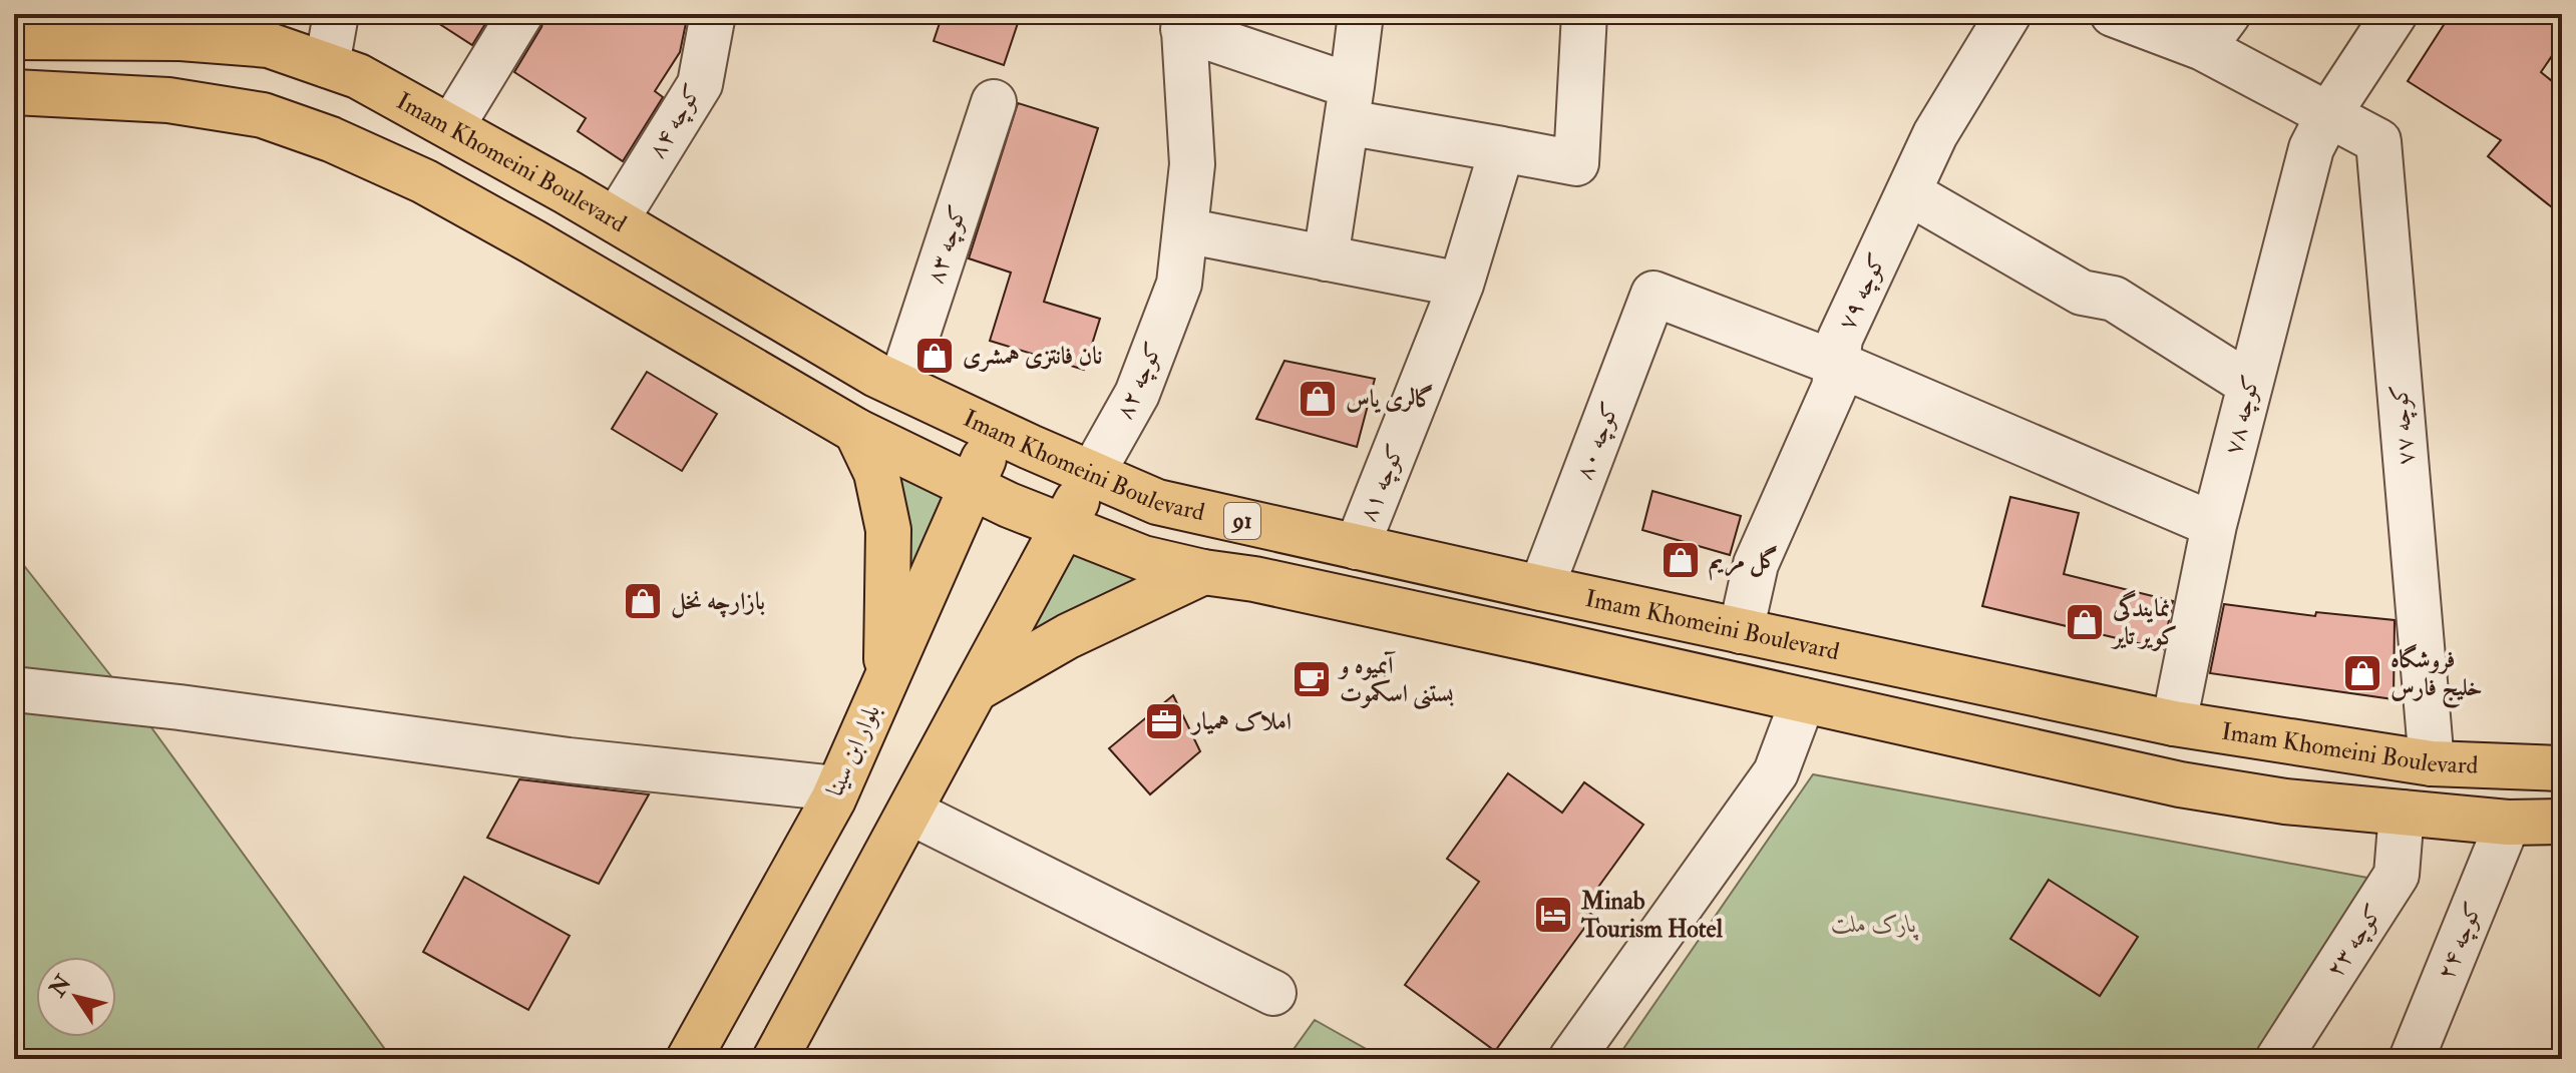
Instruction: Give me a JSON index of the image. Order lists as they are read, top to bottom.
{
  "streets": {
    "main road": ["Imam Khomeini Boulevard", "91", "بلوار ابن سینا"],
    "street": [
      "کوچه ۸۴",
      "کوچه ۸۳",
      "کوچه ۷۹",
      "کوچه ۸۲",
      "کوچه ۷۸",
      "کوچه ۷۷",
      "کوچه ۸۰",
      "کوچه ۸۱",
      "کوچه ۲۳",
      "کوچه ۲۴"
    ]
  },
  "crossings": [
    ["کوچه ۸۴", "Imam Khomeini Boulevard"],
    ["Imam Khomeini Boulevard", "کوچه ۸۳"],
    ["Imam Khomeini Boulevard", "کوچه ۷۹"],
    ["Imam Khomeini Boulevard", "کوچه ۸۲"],
    ["Imam Khomeini Boulevard", "کوچه ۷۸"],
    ["Imam Khomeini Boulevard", "کوچه ۷۷"],
    ["Imam Khomeini Boulevard", "کوچه ۸۰"],
    ["Imam Khomeini Boulevard", "کوچه ۸۱"],
    ["Imam Khomeini Boulevard", "بلوار ابن سینا"],
    ["کوچه ۷۹", "کوچه ۸۰"],
    ["کوچه ۷۸", "کوچه ۷۷"],
    ["91", "بلوار ابن سینا"],
    ["91", "کوچه ۲۳"],
    ["91", "کوچه ۲۴"]
  ],
  "parks": ["پارک ملت"],
  "places": {
    "shop": [
      "نان فانتزی همشری",
      "گالری یاس",
      "گل مریم",
      "بازارچه نخل",
      "نمایندگی کویر تایر",
      "فروشگاه خلیج فارس"
    ],
    "cafe": ["آبمیوه و بستنی اسکموت"],
    "office": ["املاک همیار"],
    "hotel": ["Minab Tourism Hotel"]
  },
  "north": "top left"
}
